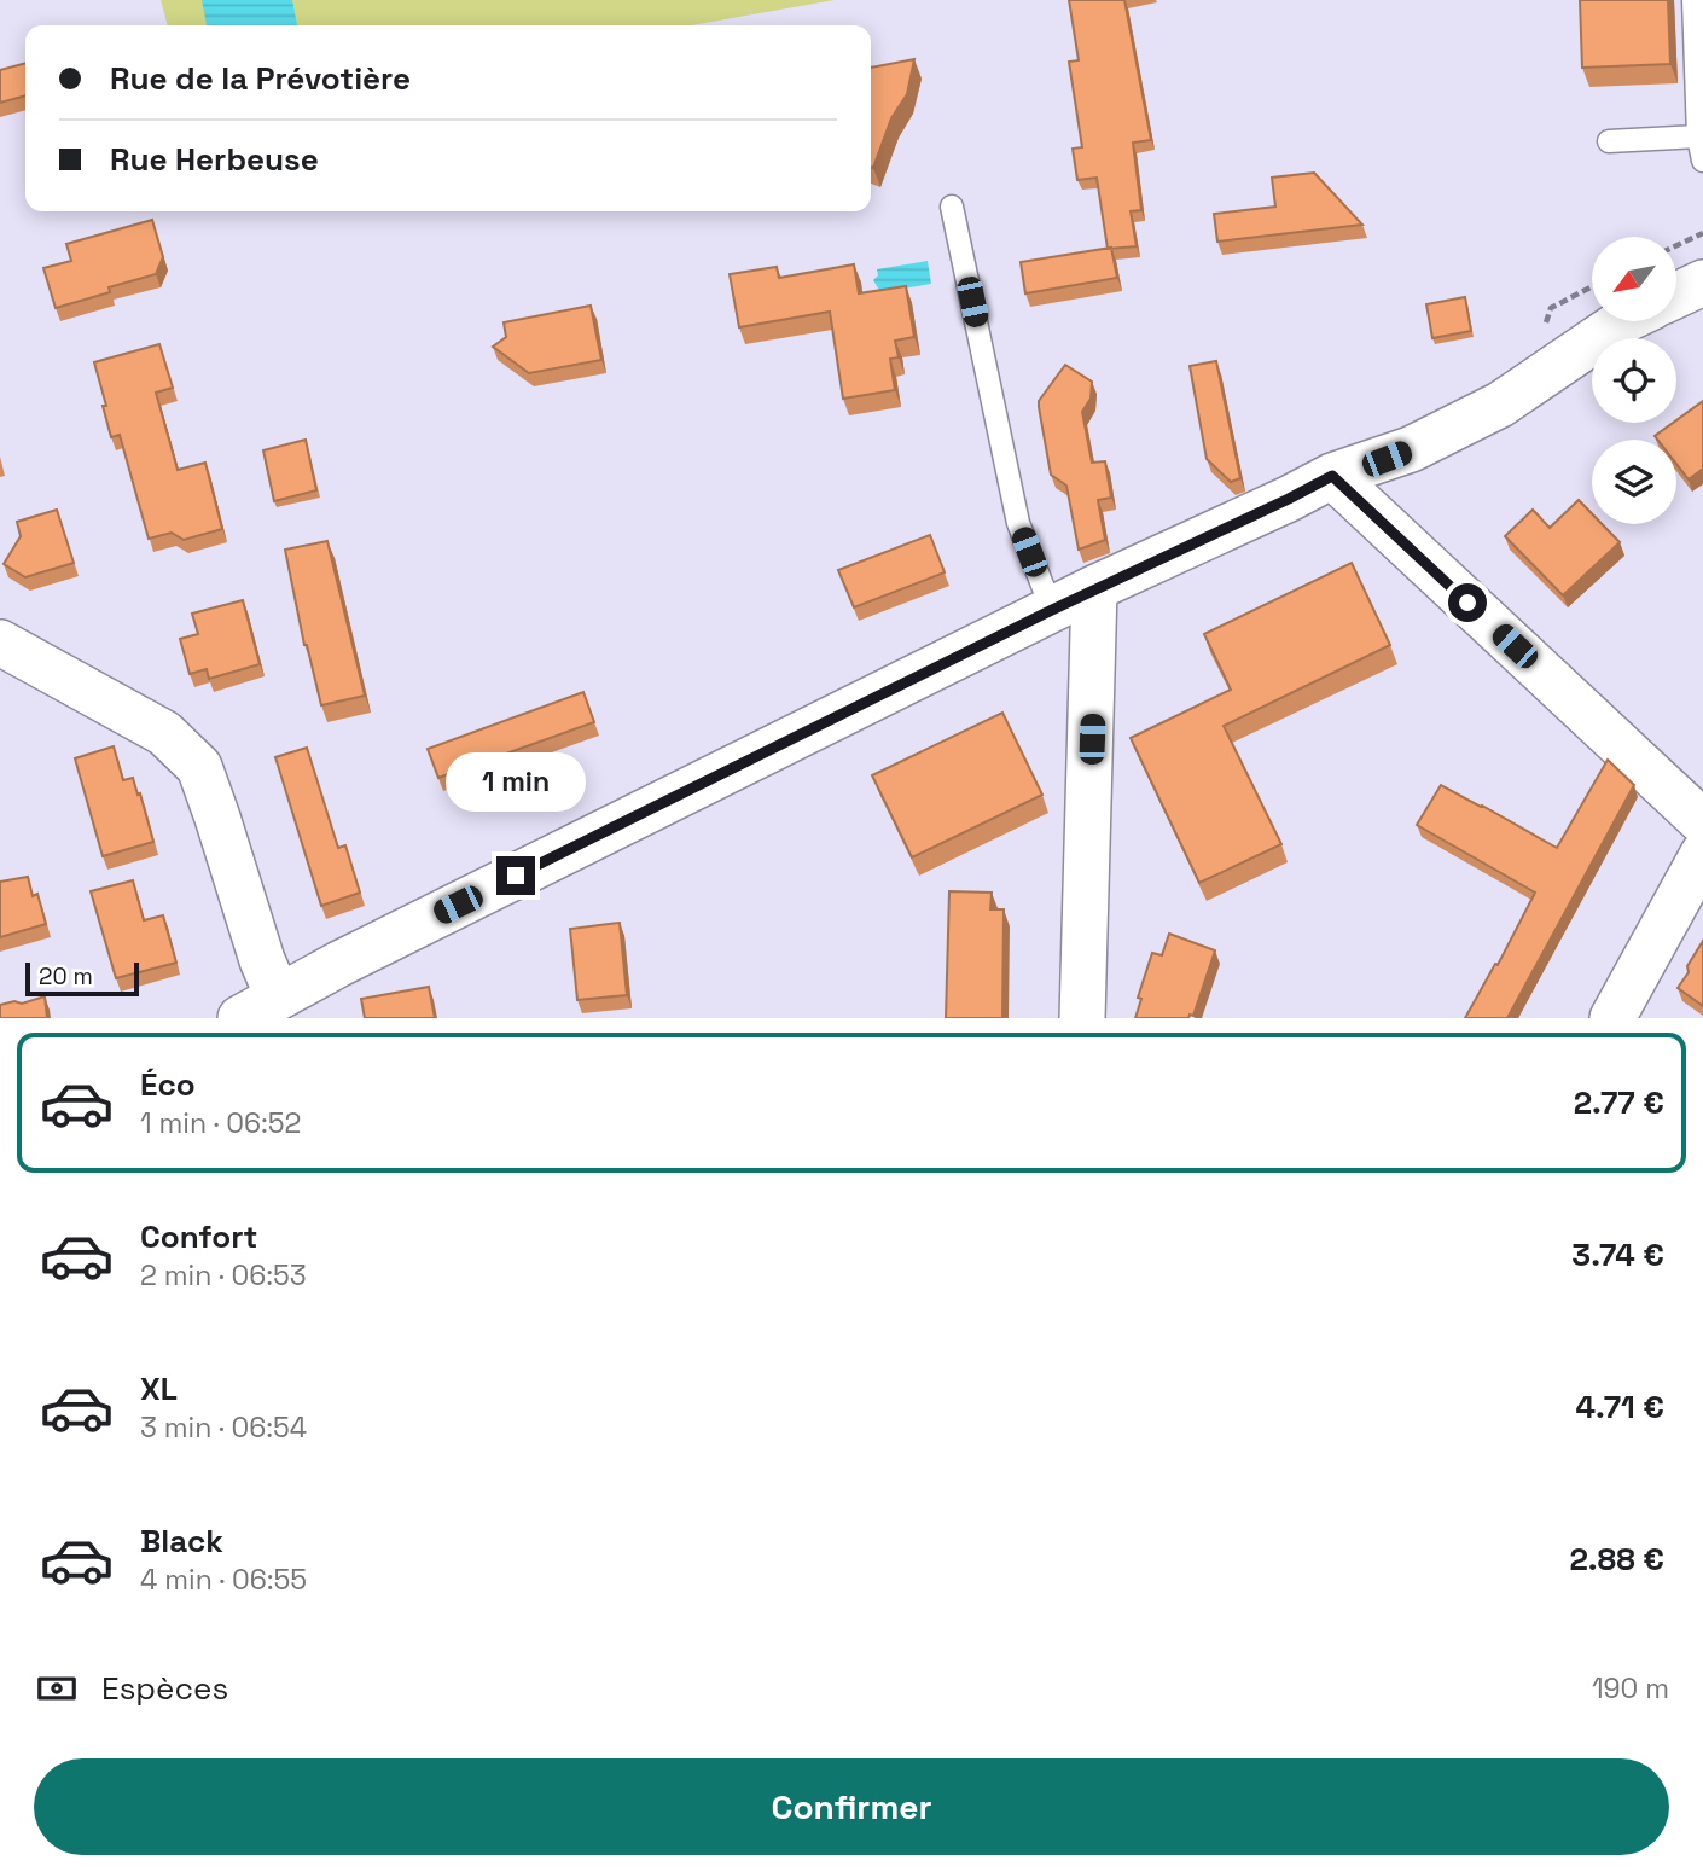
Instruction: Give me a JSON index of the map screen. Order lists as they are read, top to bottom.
{
  "scale_bar": "20 m",
  "north": "bottom left",
  "page": {
    "banner": ["Rue de la Prévotière", "Rue Herbeuse"],
    "bubble": "1 min",
    "scale": "20 m",
    "list": [
      {
        "name": "Éco",
        "note": "1 min · 06:52",
        "value": "2.77 €"
      },
      {
        "name": "Confort",
        "note": "2 min · 06:53",
        "value": "3.74 €"
      },
      {
        "name": "XL",
        "note": "3 min · 06:54",
        "value": "4.71 €"
      },
      {
        "name": "Black",
        "note": "4 min · 06:55",
        "value": "2.88 €"
      }
    ],
    "pay": ["Espèces", "190 m"],
    "buttons": "Confirmer"
  }
}
